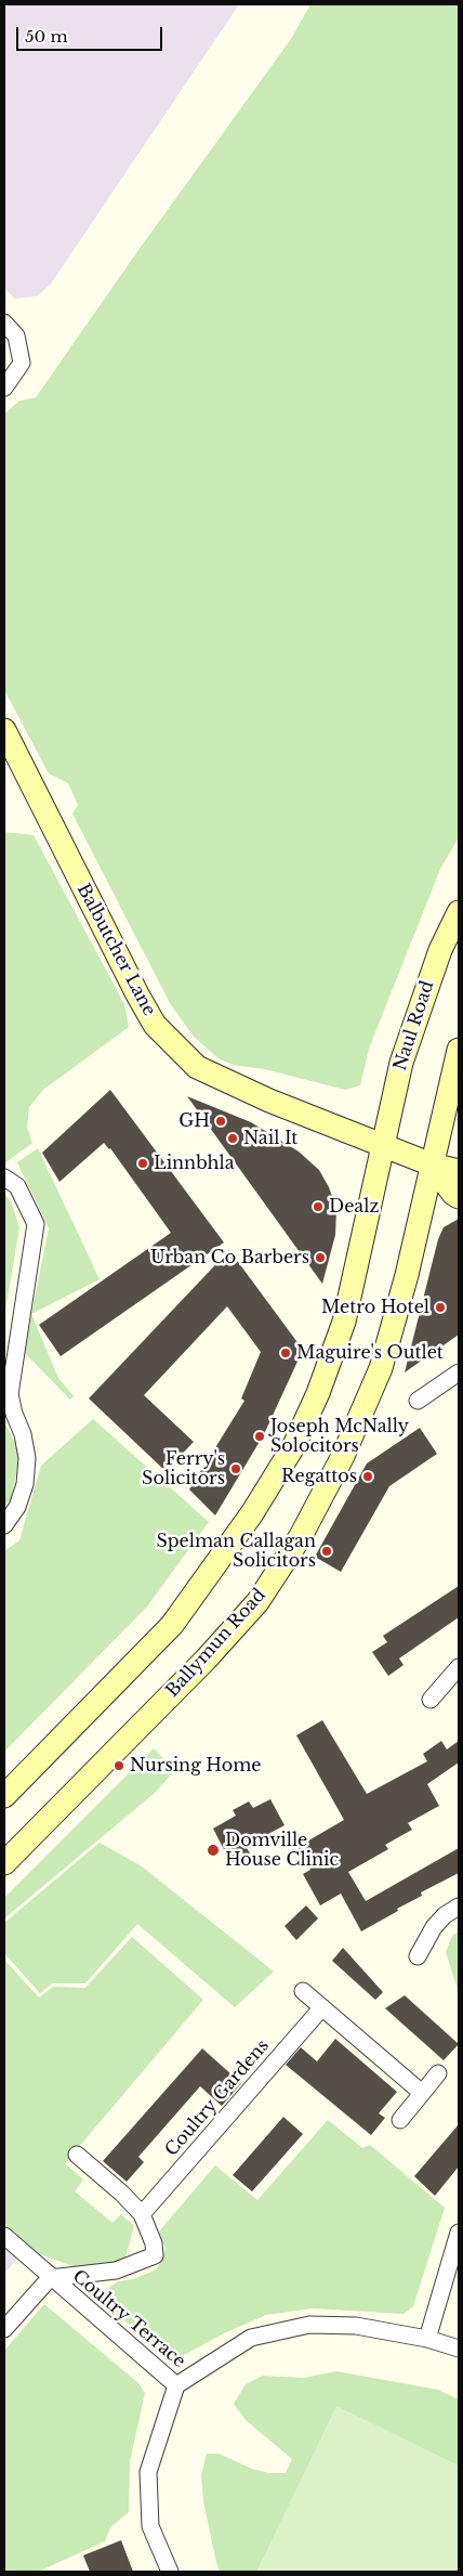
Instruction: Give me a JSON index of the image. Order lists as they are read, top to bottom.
{
  "streets": {
    "main road": ["Balbutcher Lane", "Naul Road", "Ballymun Road"],
    "street": ["Coultry Gardens", "Coultry Terrace"]
  },
  "crossings": [
    ["Balbutcher Lane", "Naul Road"],
    ["Balbutcher Lane", "Ballymun Road"]
  ],
  "places": [
    "GH",
    "Nail It",
    "Linnbhla",
    "Dealz",
    "Urban Co Barbers",
    "Metro Hotel",
    "Maguire's Outlet",
    "Joseph McNally Solocitors",
    "Ferry's Solicitors",
    "Regattos",
    "Spelman Callagan Solicitors",
    "Nursing Home",
    "Domville House Clinic"
  ],
  "scale_bar": "50 m"
}
